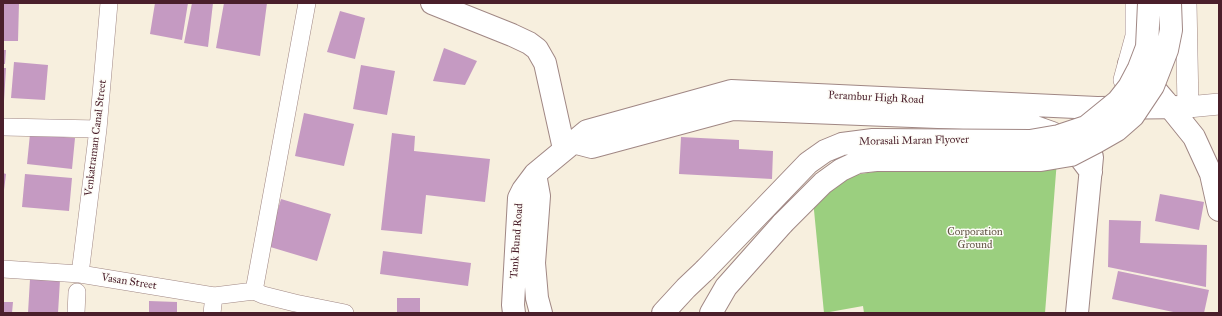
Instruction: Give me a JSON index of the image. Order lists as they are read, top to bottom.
{
  "streets": {
    "main road": ["Perambur High Road", "Morasali Maran Flyover", "Tank Bund Road"],
    "street": ["Venkatraman Canal Street", "Vasan Street"]
  },
  "crossings": [
    ["Perambur High Road", "Tank Bund Road"],
    ["Venkatraman Canal Street", "Vasan Street"]
  ],
  "parks": ["Corporation Ground"]
}
